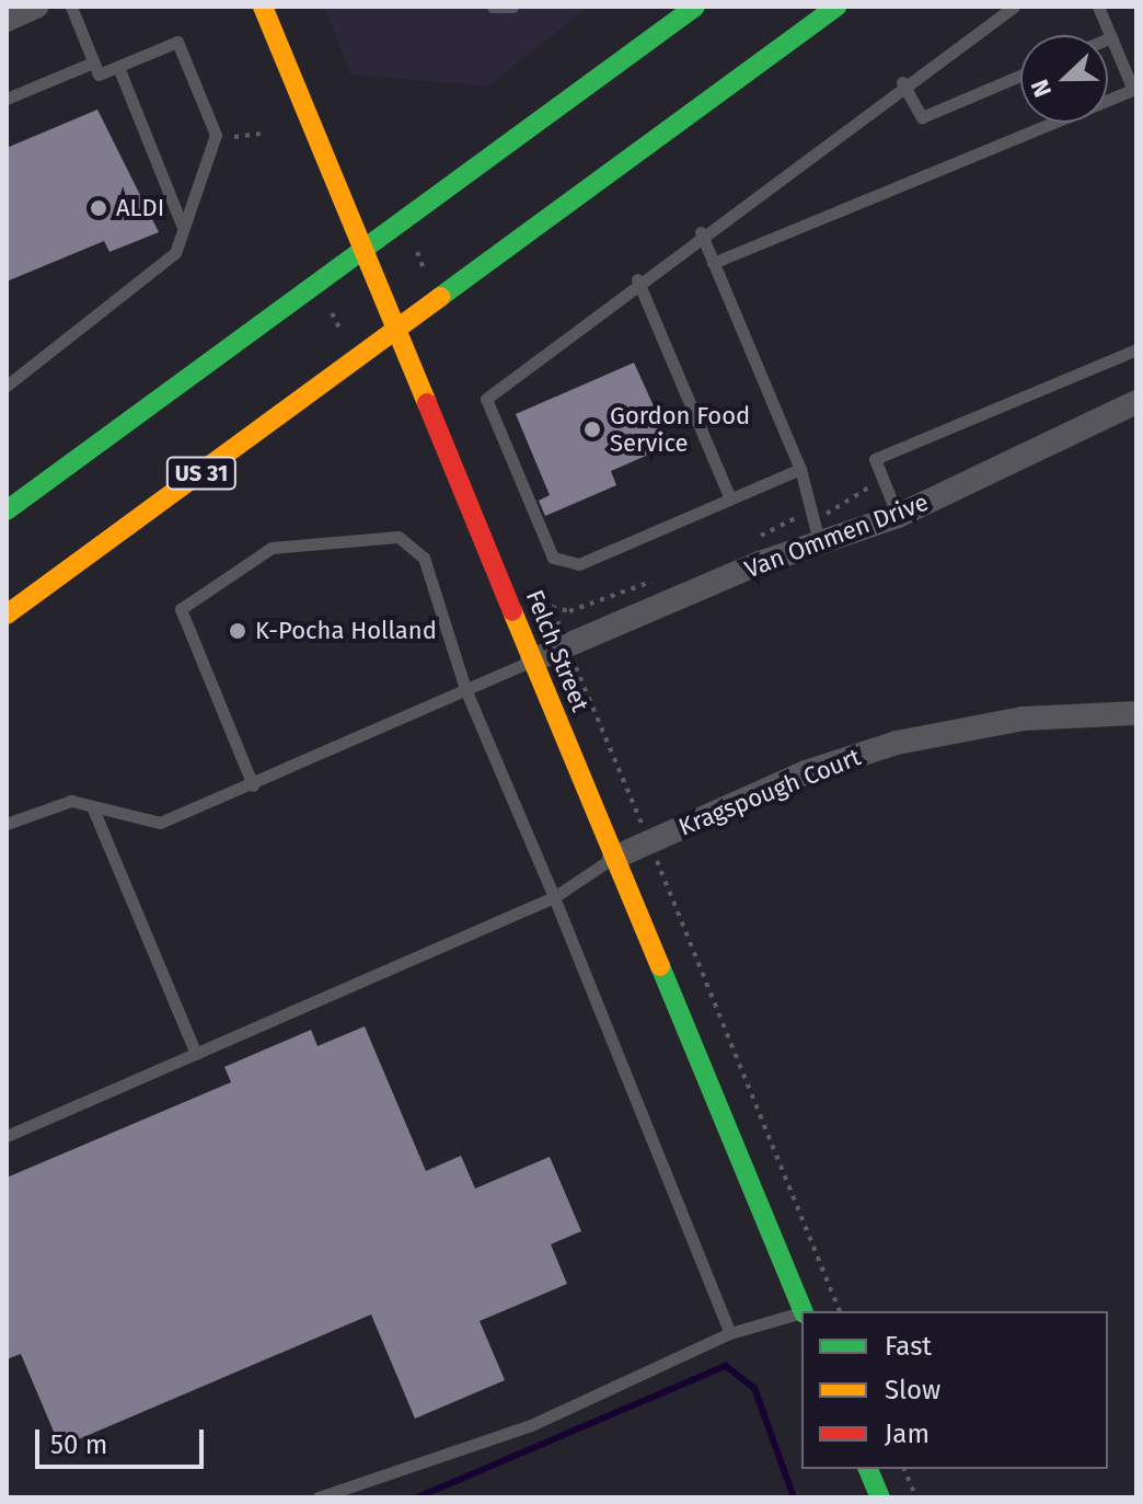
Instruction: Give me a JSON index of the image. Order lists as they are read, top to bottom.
{
  "streets": {
    "main road": ["US 31", "Felch Street"],
    "street": ["Van Ommen Drive", "Kragspough Court"]
  },
  "crossings": [
    ["US 31", "Felch Street"],
    ["Van Ommen Drive", "Felch Street"],
    ["Felch Street", "Kragspough Court"]
  ],
  "places": ["ALDI", "Gordon Food Service", "K-Pocha Holland"],
  "legend": ["Fast", "Slow", "Jam"],
  "scale_bar": "50 m",
  "north": "left"
}
